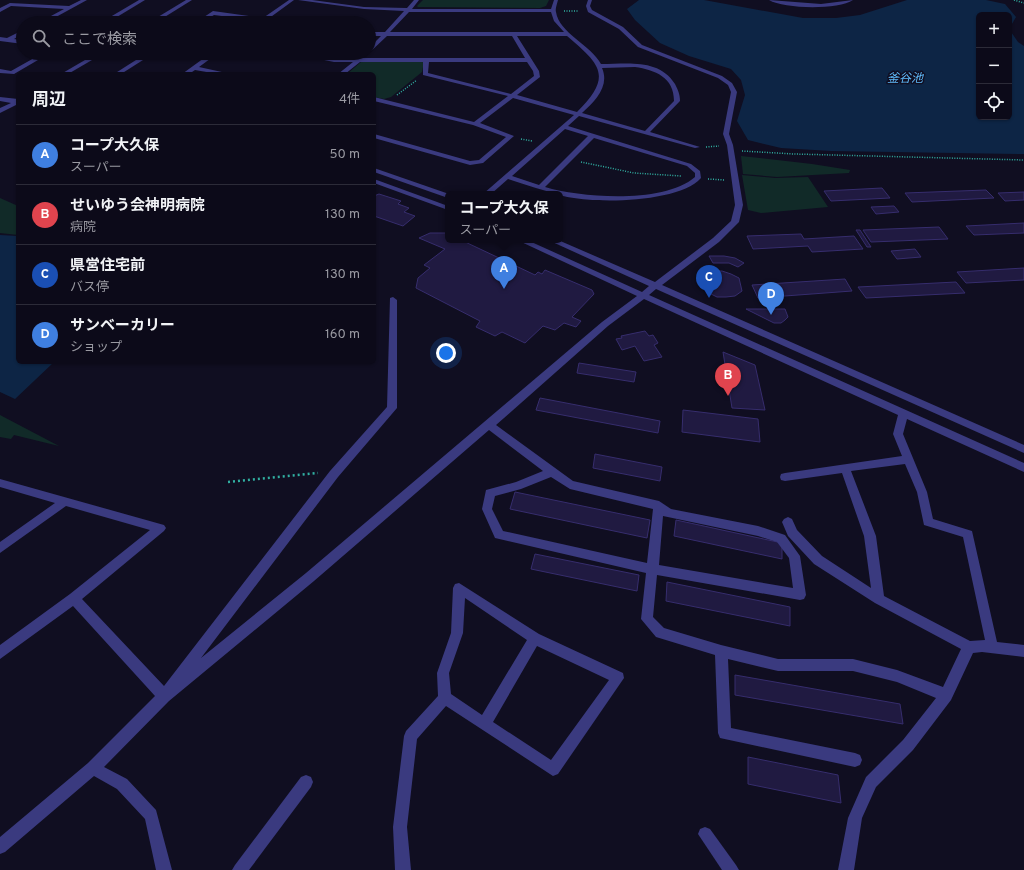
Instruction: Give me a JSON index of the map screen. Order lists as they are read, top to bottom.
{
  "water": ["釜谷池"],
  "page": {
    "map_buttons": ["+", "−"],
    "search": "ここで検索",
    "heading": ["周辺", "4件"],
    "list": [
      {
        "mark": "A",
        "name": "コープ大久保",
        "note": "スーパー",
        "value": "50 m"
      },
      {
        "mark": "B",
        "name": "せいゆう会神明病院",
        "note": "病院",
        "value": "130 m"
      },
      {
        "mark": "C",
        "name": "県営住宅前",
        "note": "バス停",
        "value": "130 m"
      },
      {
        "mark": "D",
        "name": "サンベーカリー",
        "note": "ショップ",
        "value": "160 m"
      }
    ],
    "popup": ["コープ大久保", "スーパー"],
    "pins": [
      "A",
      "C",
      "D",
      "B"
    ]
  }
}
